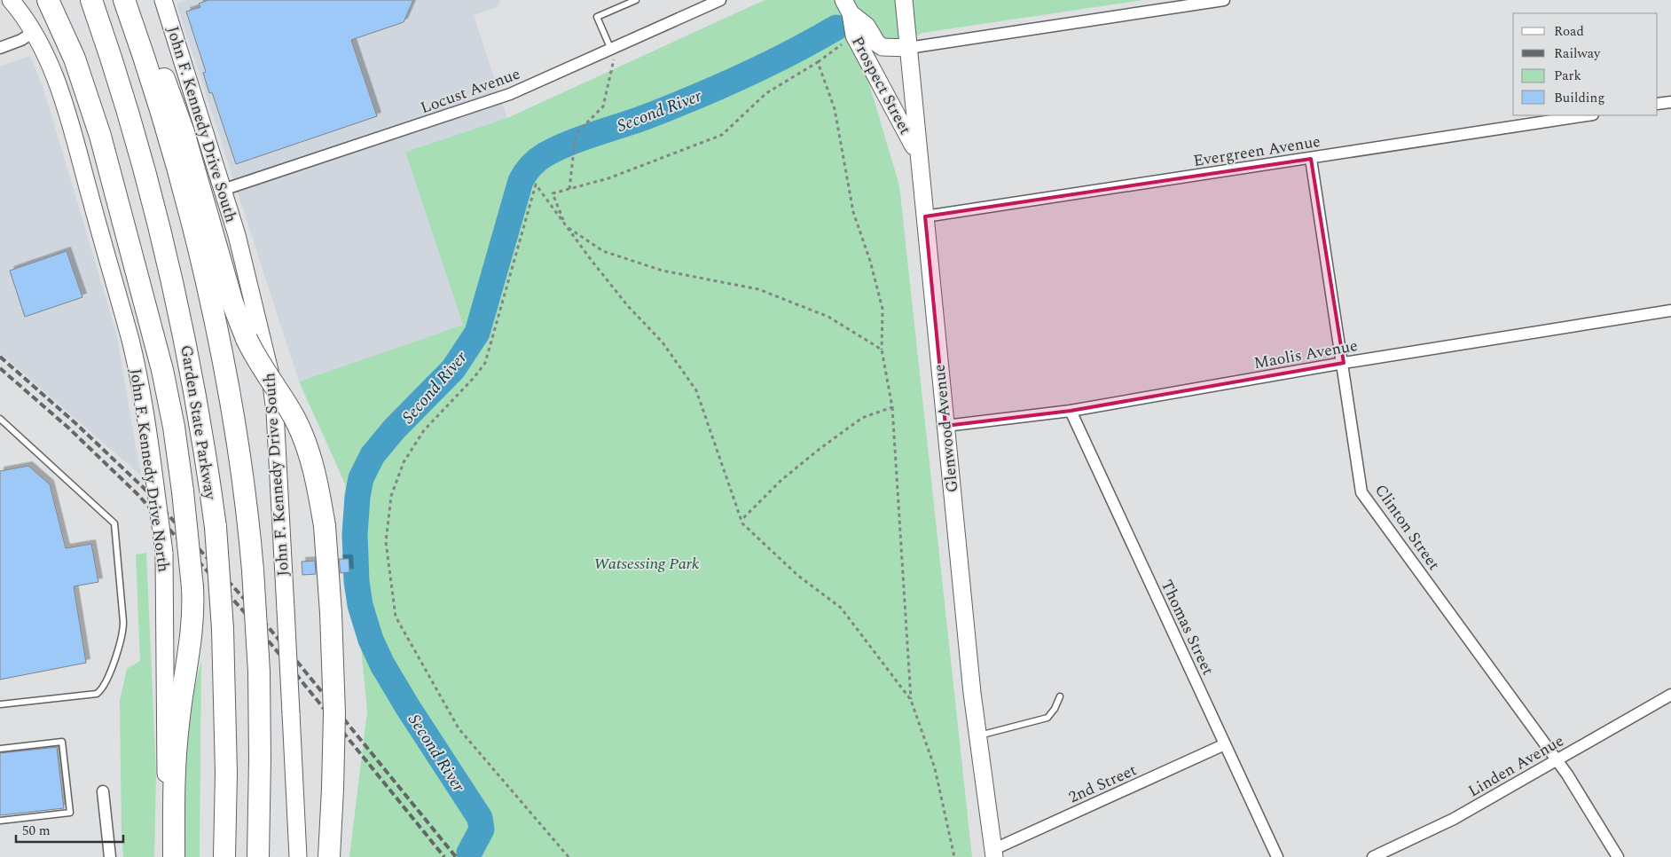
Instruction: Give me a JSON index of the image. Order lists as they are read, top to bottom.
{
  "streets": {
    "highway": ["Garden State Parkway"],
    "main road": [
      "Prospect Street",
      "John F. Kennedy Drive South",
      "Glenwood Avenue",
      "John F. Kennedy Drive North"
    ],
    "street": [
      "Locust Avenue",
      "Evergreen Avenue",
      "Maolis Avenue",
      "Clinton Street",
      "Thomas Street",
      "Linden Avenue",
      "2nd Street"
    ]
  },
  "crossings": [
    ["Prospect Street", "Glenwood Avenue"],
    ["Locust Avenue", "John F. Kennedy Drive South"],
    ["Evergreen Avenue", "Glenwood Avenue"],
    ["Evergreen Avenue", "Clinton Street"],
    ["Maolis Avenue", "Glenwood Avenue"],
    ["Maolis Avenue", "Clinton Street"],
    ["Maolis Avenue", "Thomas Street"],
    ["Glenwood Avenue", "2nd Street"],
    ["Clinton Street", "Linden Avenue"],
    ["Thomas Street", "2nd Street"]
  ],
  "water": ["Second River"],
  "parks": ["Watsessing Park"],
  "legend": [
    "Road",
    "Railway",
    "Park",
    "Building"
  ],
  "scale_bar": "50 m"
}
